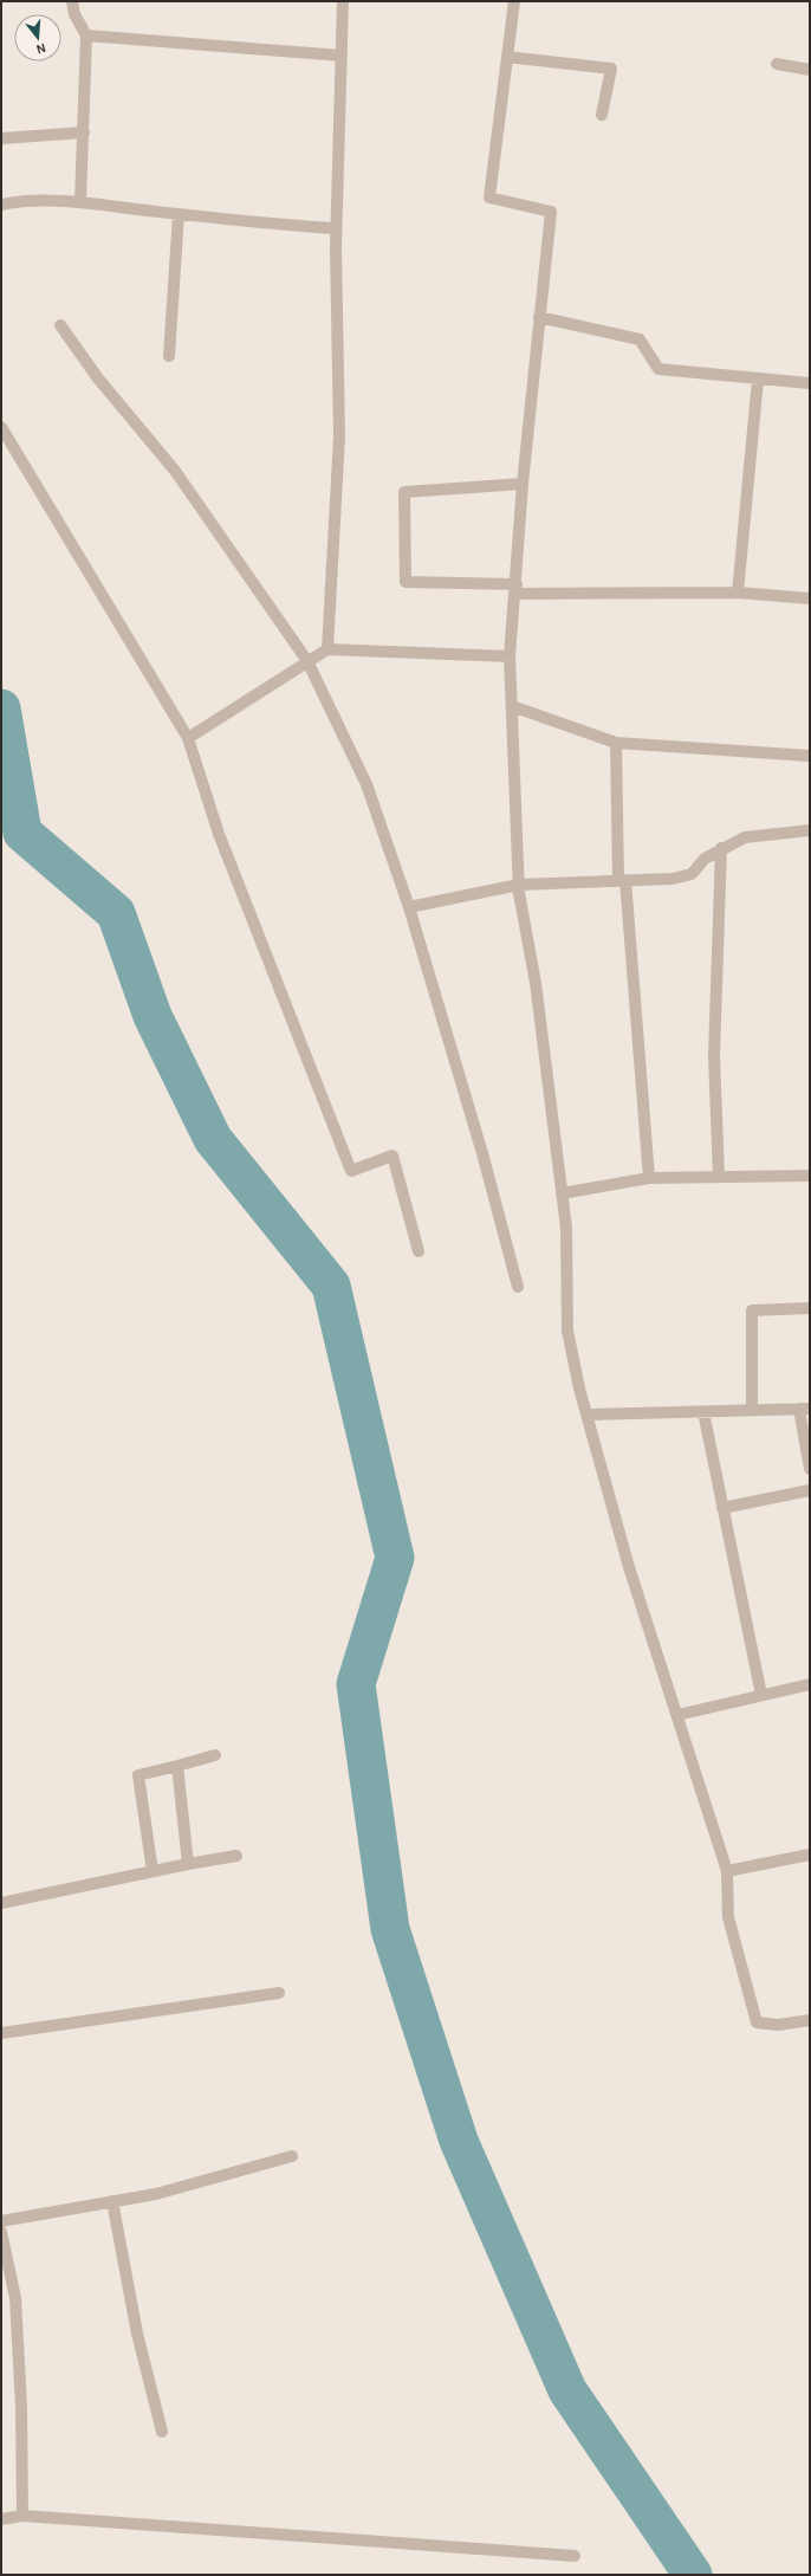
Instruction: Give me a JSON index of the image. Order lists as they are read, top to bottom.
{
  "north": "bottom"
}
